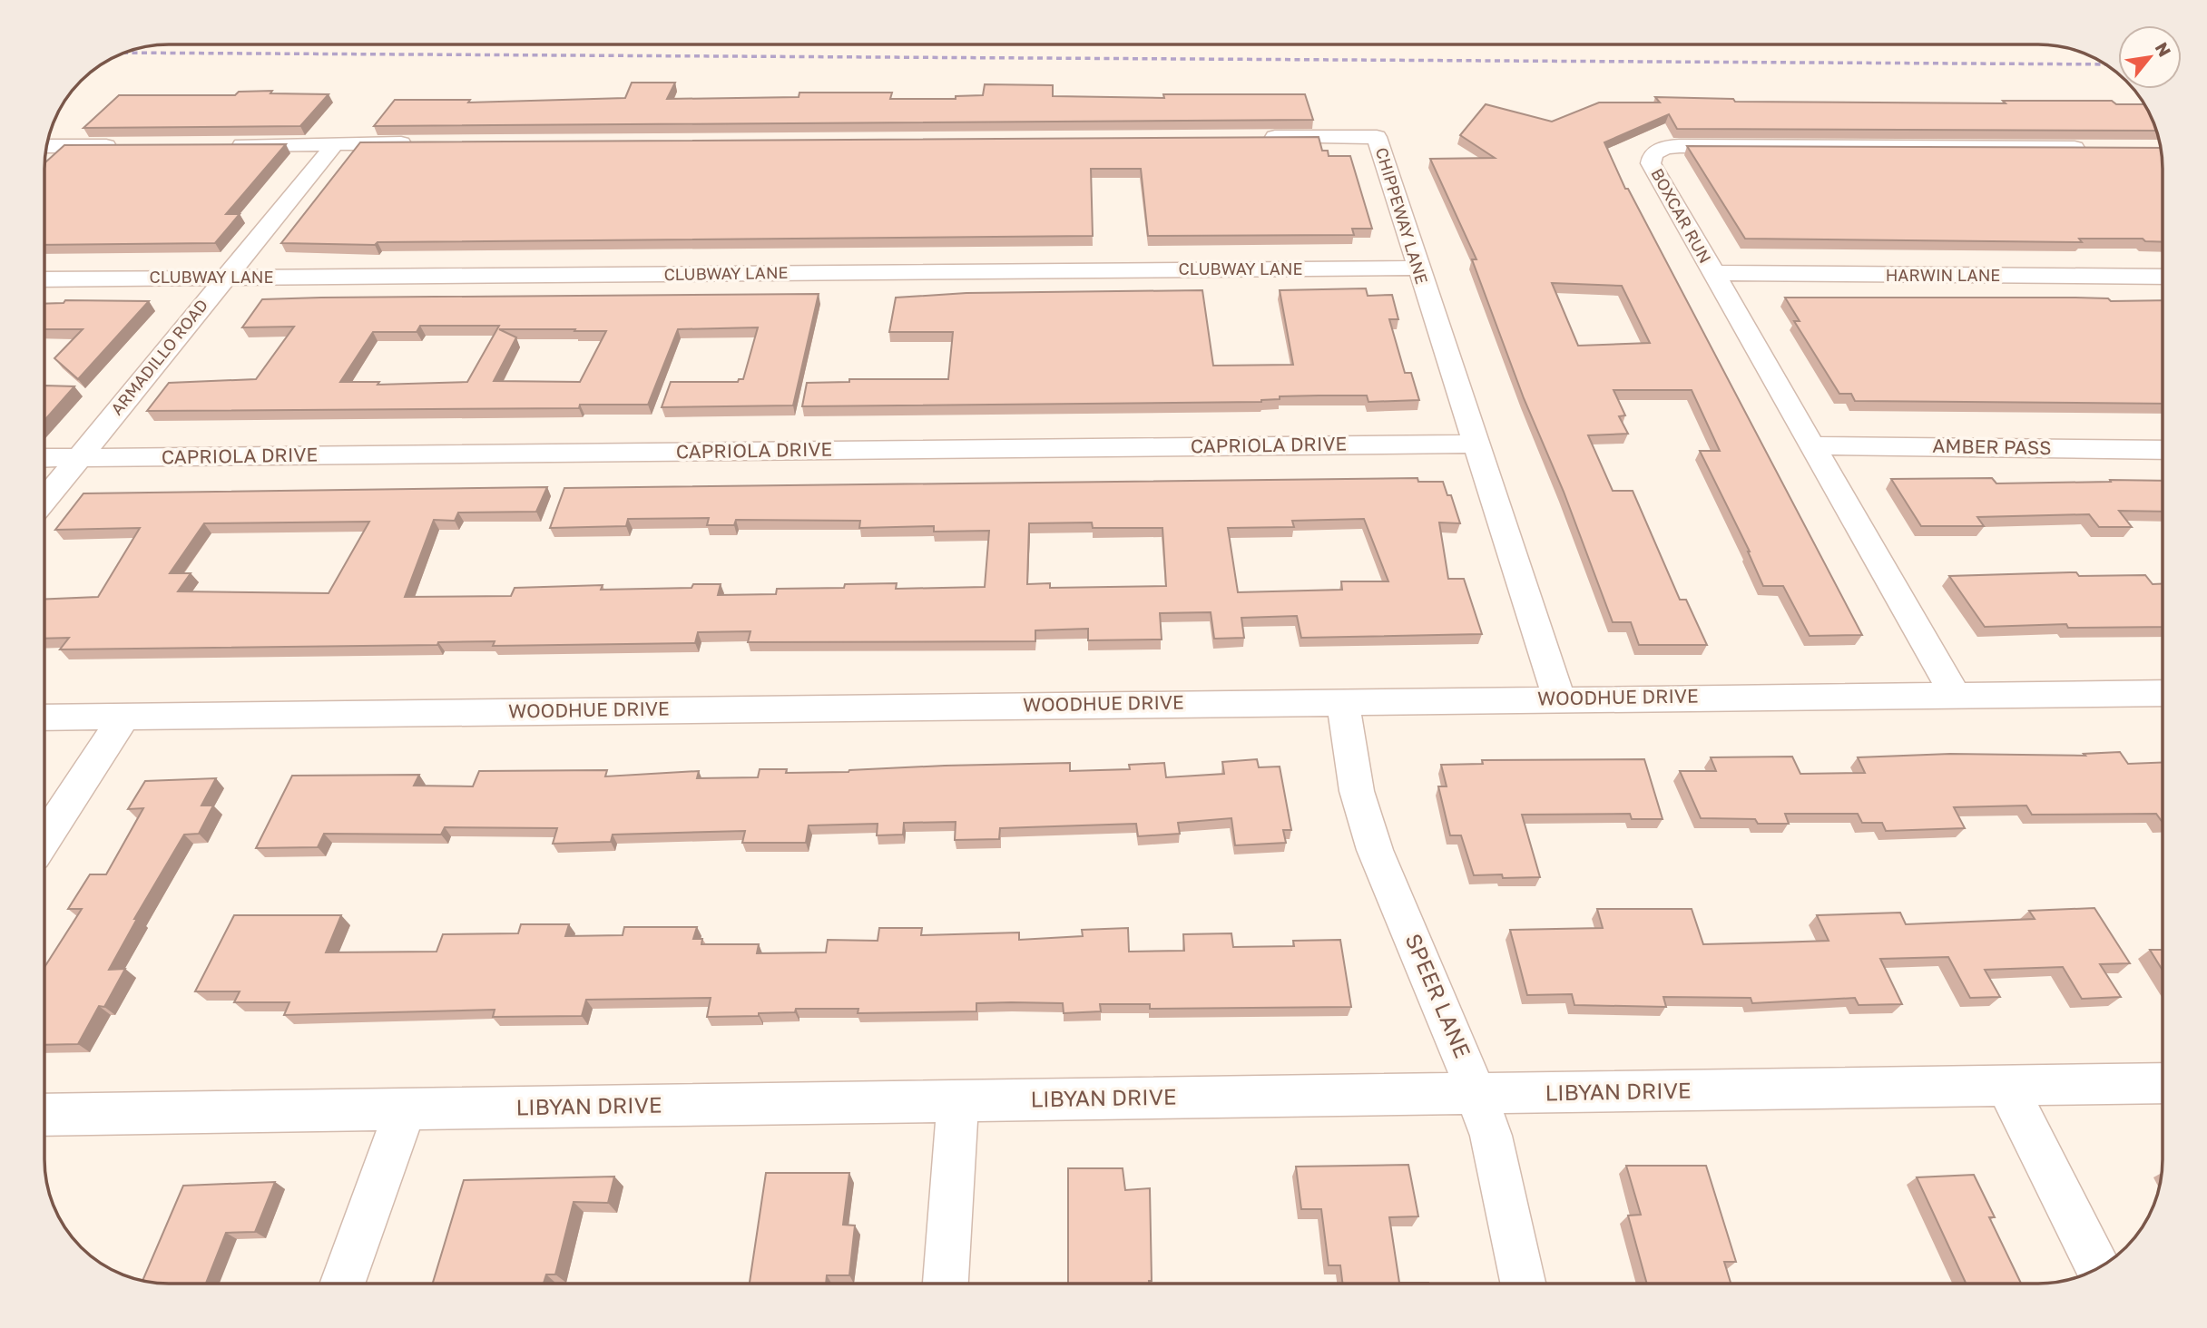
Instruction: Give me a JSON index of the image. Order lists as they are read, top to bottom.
{
  "streets": {
    "street": [
      "CHIPPEWAY LANE",
      "BOXCAR RUN",
      "CLUBWAY LANE",
      "HARWIN LANE",
      "ARMADILLO ROAD",
      "CAPRIOLA DRIVE",
      "AMBER PASS",
      "WOODHUE DRIVE",
      "SPEER LANE",
      "LIBYAN DRIVE"
    ]
  },
  "crossings": [
    ["CHIPPEWAY LANE", "CLUBWAY LANE"],
    ["CHIPPEWAY LANE", "CAPRIOLA DRIVE"],
    ["CHIPPEWAY LANE", "WOODHUE DRIVE"],
    ["BOXCAR RUN", "HARWIN LANE"],
    ["BOXCAR RUN", "AMBER PASS"],
    ["BOXCAR RUN", "WOODHUE DRIVE"],
    ["CLUBWAY LANE", "ARMADILLO ROAD"],
    ["ARMADILLO ROAD", "CAPRIOLA DRIVE"],
    ["WOODHUE DRIVE", "SPEER LANE"],
    ["SPEER LANE", "LIBYAN DRIVE"]
  ],
  "north": "top right"
}
